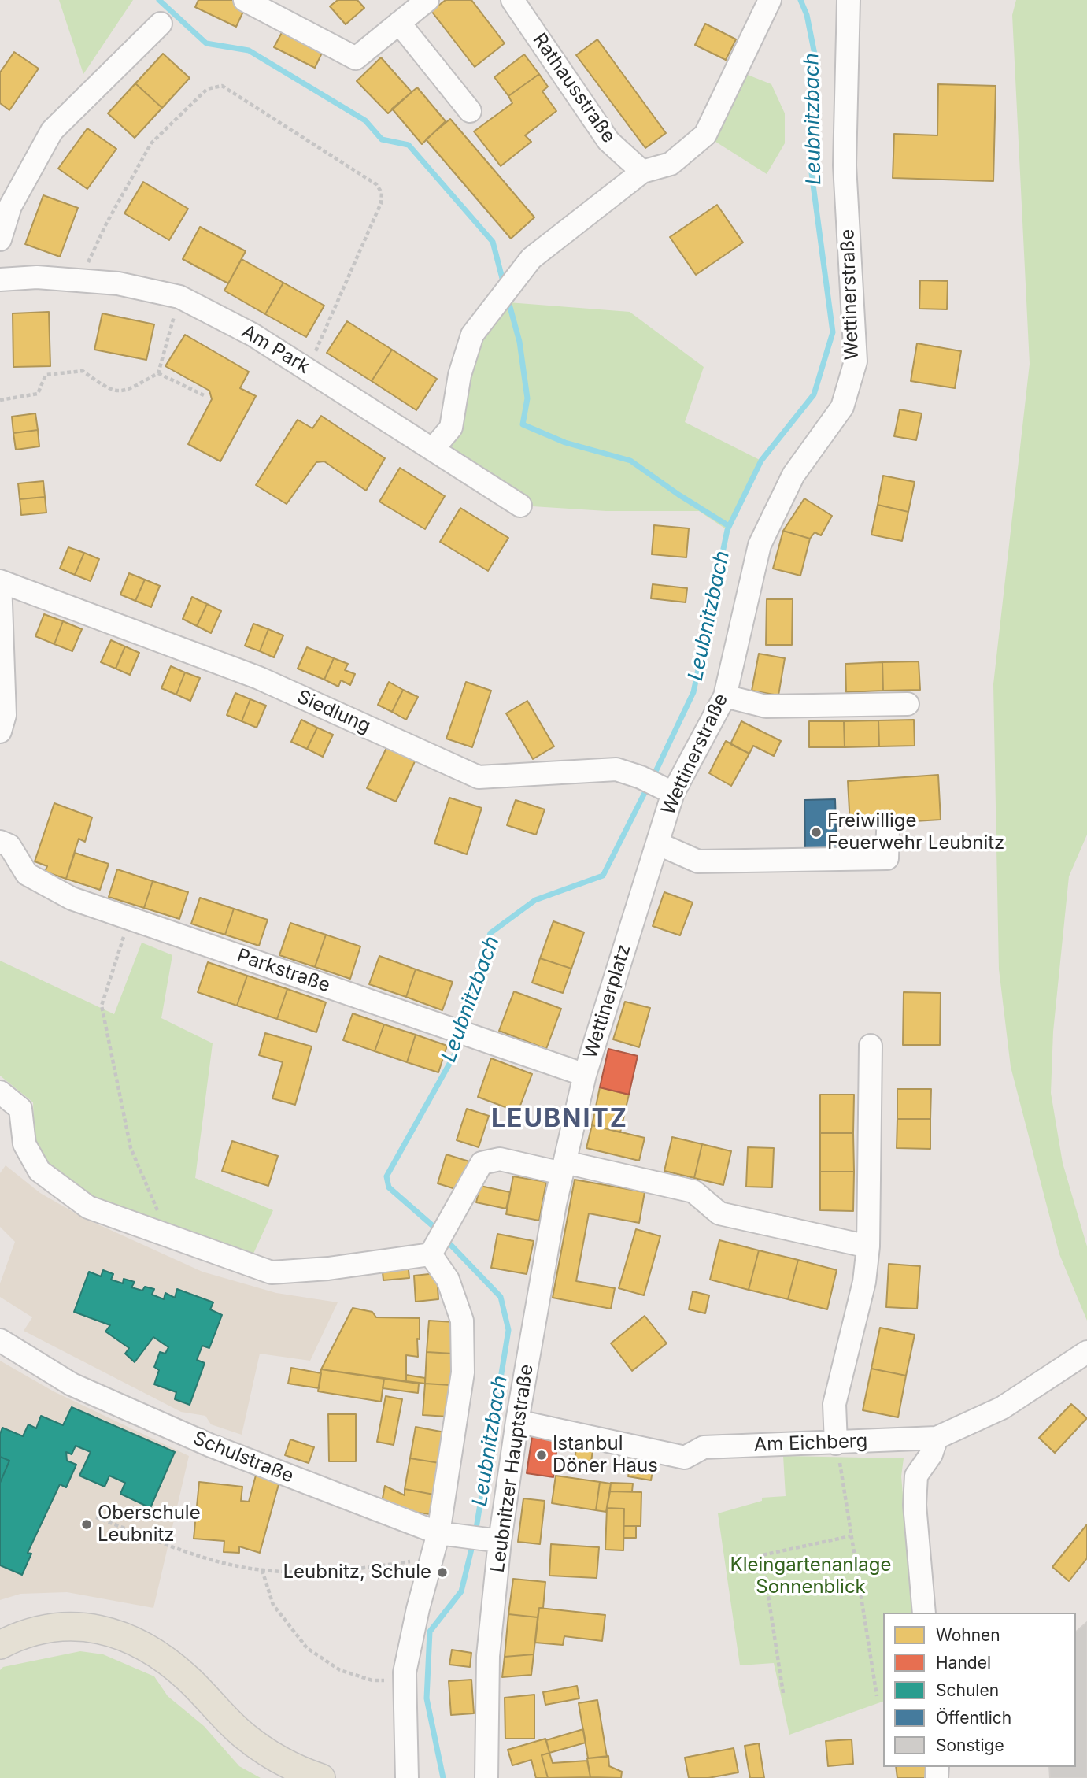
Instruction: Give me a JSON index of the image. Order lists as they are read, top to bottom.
{
  "streets": {
    "street": [
      "Rathausstraße",
      "Wettinerstraße",
      "Am Park",
      "Siedlung",
      "Parkstraße",
      "Wettinerplatz",
      "Am Eichberg",
      "Schulstraße",
      "Leubnitzer Hauptstraße"
    ]
  },
  "crossings": [
    ["Wettinerstraße", "Siedlung"],
    ["Wettinerstraße", "Wettinerplatz"],
    ["Parkstraße", "Wettinerplatz"],
    ["Wettinerplatz", "Leubnitzer Hauptstraße"],
    ["Am Eichberg", "Leubnitzer Hauptstraße"],
    ["Schulstraße", "Leubnitzer Hauptstraße"]
  ],
  "districts": ["LEUBNITZ"],
  "water": ["Leubnitzbach"],
  "parks": ["Kleingartenanlage Sonnenblick"],
  "places": [
    "Freiwillige Feuerwehr Leubnitz",
    "Istanbul Döner Haus",
    "Oberschule Leubnitz",
    "Leubnitz, Schule"
  ],
  "legend": [
    "Wohnen",
    "Handel",
    "Schulen",
    "Öffentlich",
    "Sonstige"
  ]
}
